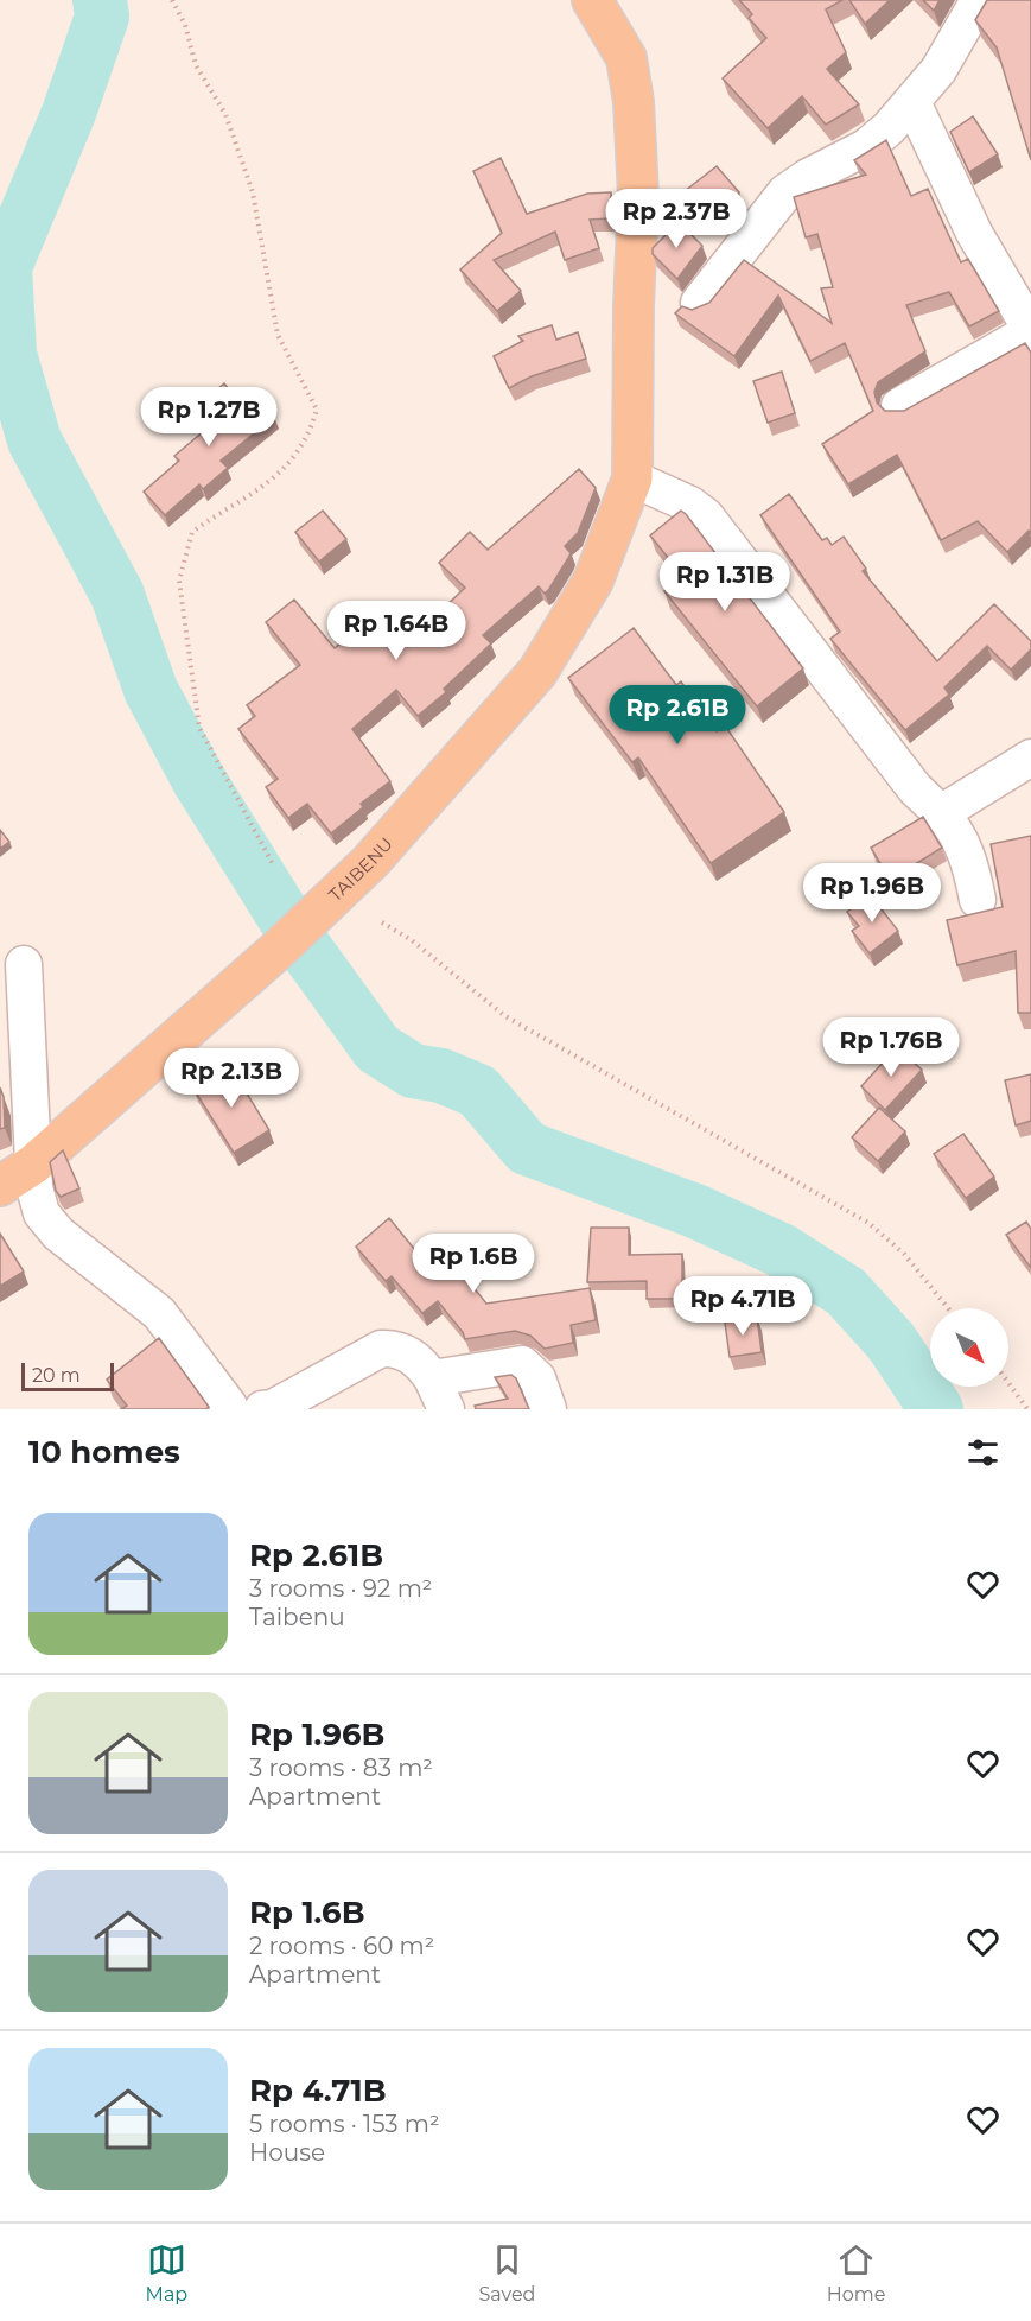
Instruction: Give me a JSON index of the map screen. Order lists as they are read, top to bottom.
{
  "streets": {
    "main road": ["TAIBENU"]
  },
  "scale_bar": "20 m",
  "north": "bottom right",
  "page": {
    "price": [
      "Rp 2.37B",
      "Rp 1.27B",
      "Rp 1.31B",
      "Rp 1.64B",
      "Rp 2.61B",
      "Rp 1.96B",
      "Rp 1.76B",
      "Rp 2.13B",
      "Rp 1.6B",
      "Rp 4.71B"
    ],
    "scale": "20 m",
    "heading": "10 homes",
    "list": [
      {
        "name": "Rp 2.61B",
        "note": "3 rooms · 92 m² · Taibenu"
      },
      {
        "name": "Rp 1.96B",
        "note": "3 rooms · 83 m² · Apartment"
      },
      {
        "name": "Rp 1.6B",
        "note": "2 rooms · 60 m² · Apartment"
      },
      {
        "name": "Rp 4.71B",
        "note": "5 rooms · 153 m² · House"
      }
    ],
    "tabs": ["Map", "Saved", "Home"]
  }
}
